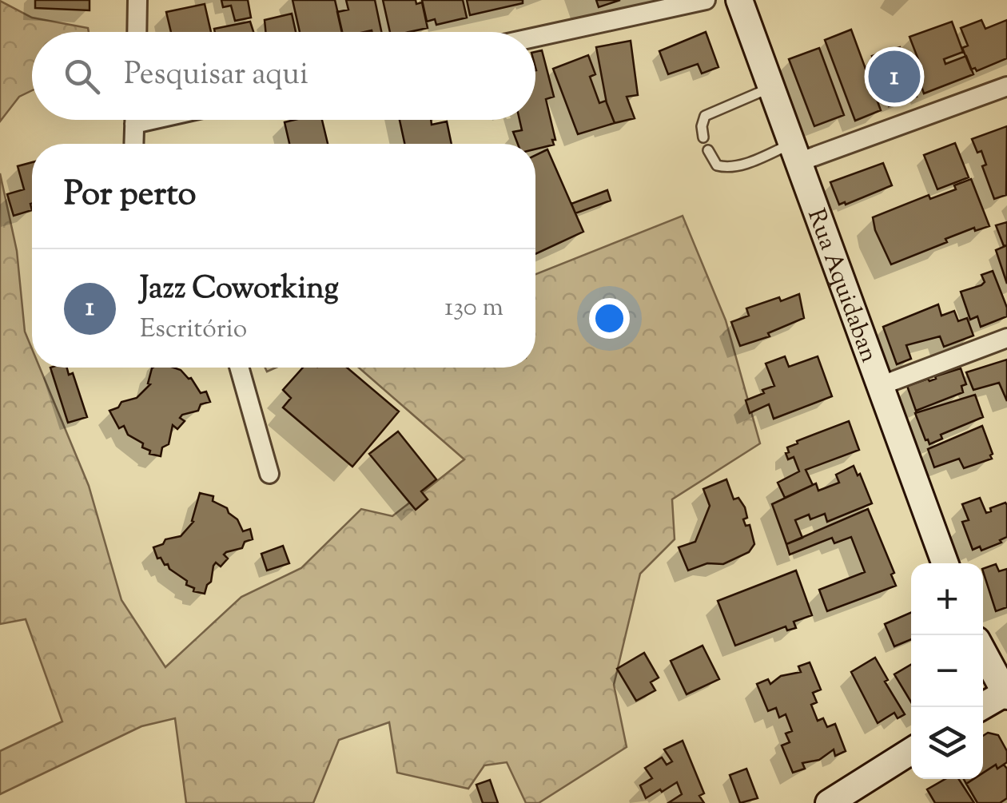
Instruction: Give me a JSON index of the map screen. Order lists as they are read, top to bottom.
{
  "streets": {
    "street": ["Rua Aquidaban"]
  },
  "page": {
    "search": "Pesquisar aqui",
    "pins": "1",
    "heading": "Por perto",
    "list": [
      {
        "mark": "1",
        "name": "Jazz Coworking",
        "note": "Escritório",
        "value": "130 m"
      }
    ],
    "map_buttons": ["+", "−"]
  }
}
